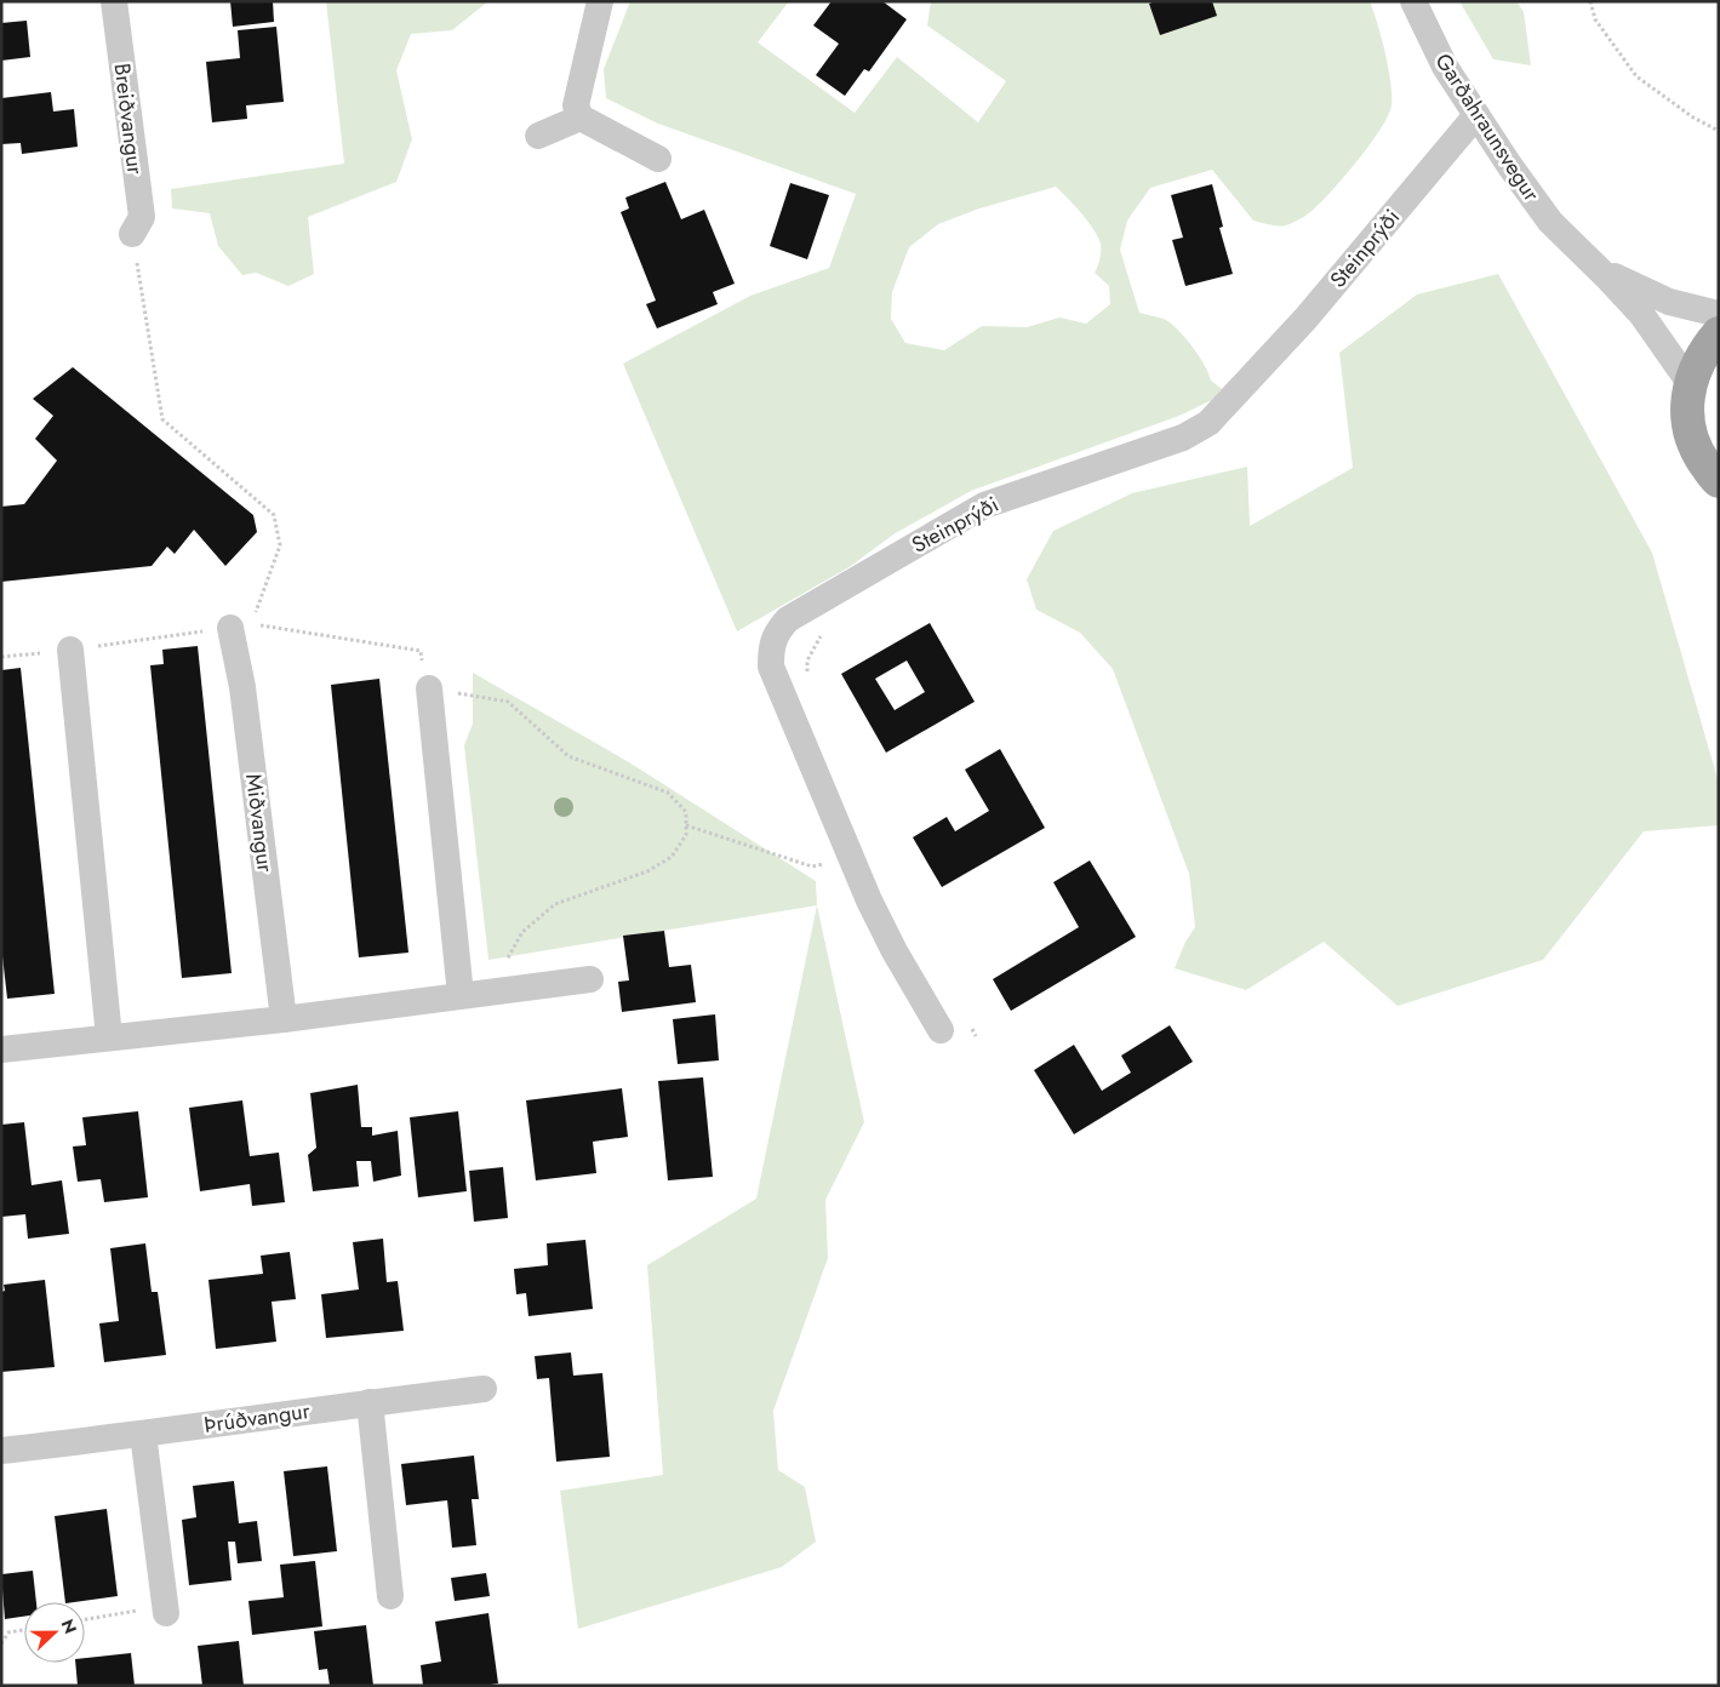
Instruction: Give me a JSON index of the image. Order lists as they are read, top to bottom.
{
  "streets": {
    "street": [
      "Breiðvangur",
      "Garðahraunsvegur",
      "Steinprýði",
      "Miðvangur",
      "Þrúðvangur"
    ]
  },
  "crossings": [
    ["Garðahraunsvegur", "Steinprýði"]
  ],
  "north": "right"
}
